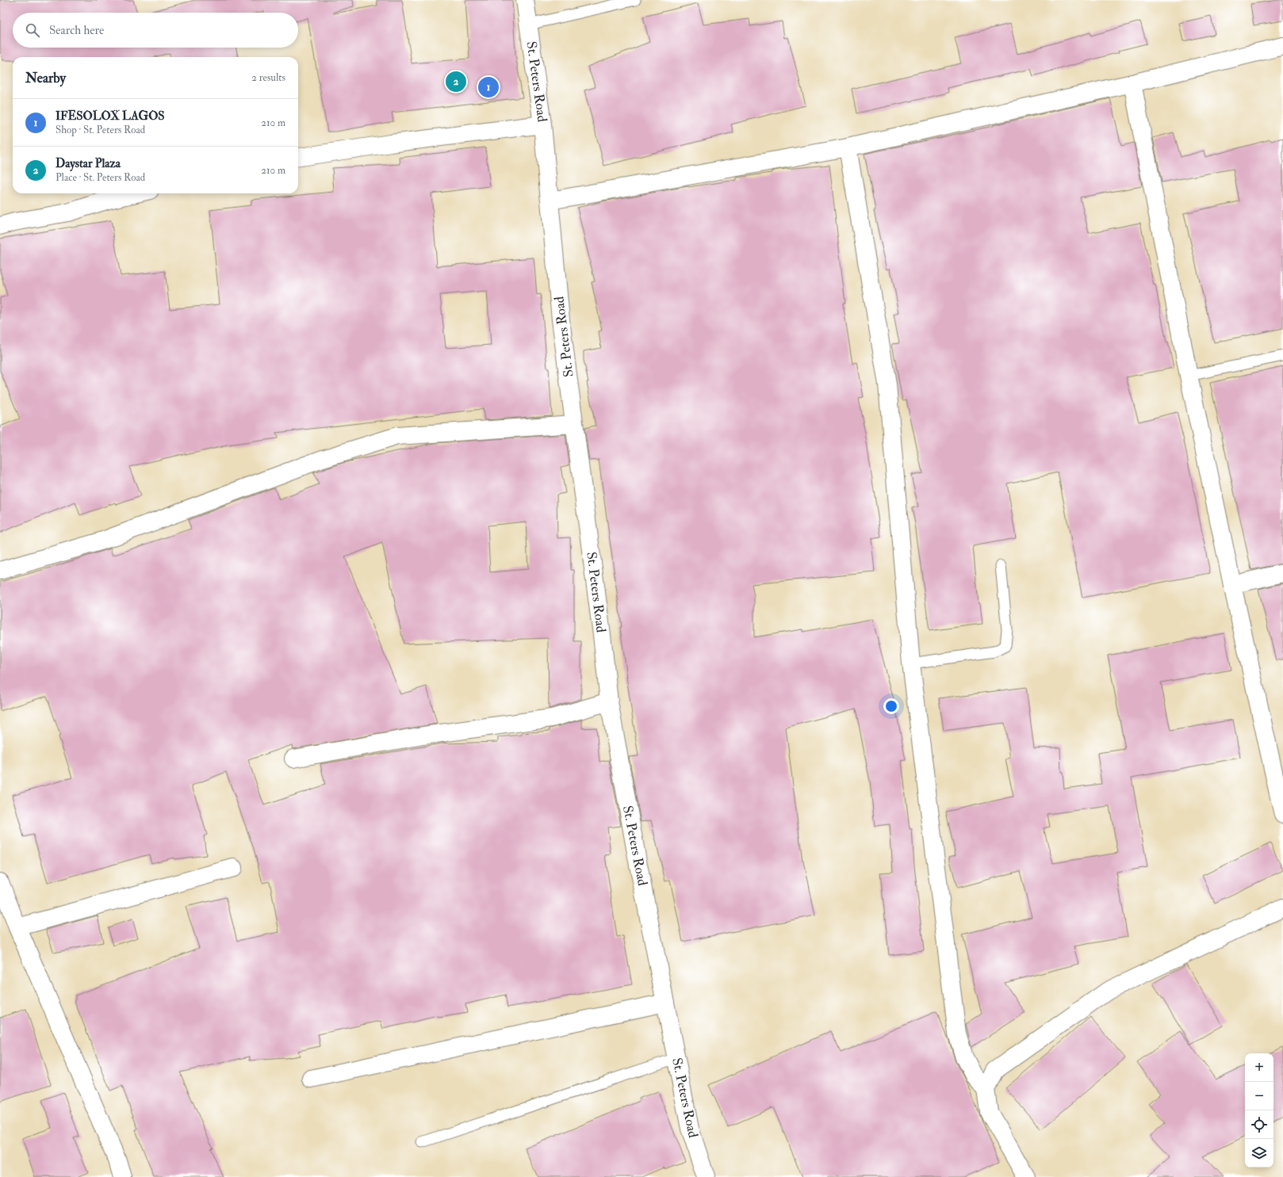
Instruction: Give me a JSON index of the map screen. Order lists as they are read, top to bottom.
{
  "streets": {
    "street": ["St. Peters Road"]
  },
  "page": {
    "search": "Search here",
    "heading": ["Nearby", "2 results"],
    "pins": ["2", "1"],
    "list": [
      {
        "mark": "1",
        "name": "IFESOLOX LAGOS",
        "note": "Shop · St. Peters Road",
        "value": "210 m"
      },
      {
        "mark": "2",
        "name": "Daystar Plaza",
        "note": "Place · St. Peters Road",
        "value": "210 m"
      }
    ],
    "map_buttons": ["+", "−"]
  }
}
